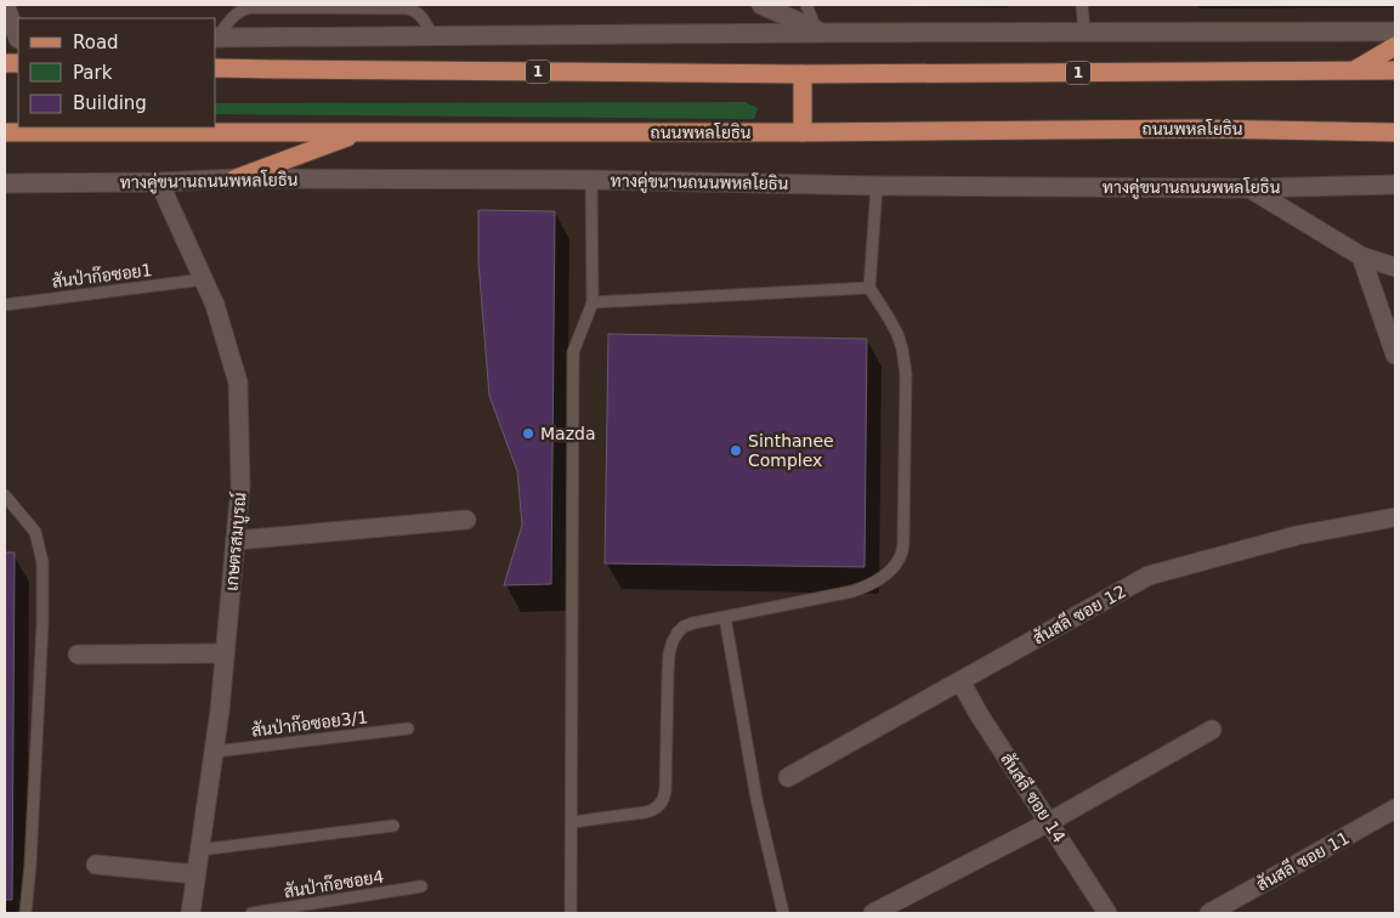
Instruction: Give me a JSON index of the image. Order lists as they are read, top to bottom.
{
  "streets": {
    "main road": ["1", "ถนนพหลโยธิน"],
    "street": [
      "ทางคู่ขนานถนนพหลโยธิน",
      "เกษตรสมบูรณ์",
      "สันสลี ซอย 12",
      "สันสลี ซอย 14",
      "สันสลี ซอย 11"
    ],
    "lane": ["สันป่าก๊อซอย1", "สันป่าก๊อซอย3/1", "สันป่าก๊อซอย4"]
  },
  "crossings": [
    ["ทางคู่ขนานถนนพหลโยธิน", "เกษตรสมบูรณ์"],
    ["สันป่าก๊อซอย1", "เกษตรสมบูรณ์"],
    ["เกษตรสมบูรณ์", "สันป่าก๊อซอย3/1"],
    ["สันสลี ซอย 12", "สันสลี ซอย 14"]
  ],
  "places": ["Mazda", "Sinthanee Complex"],
  "legend": ["Road", "Park", "Building"]
}
